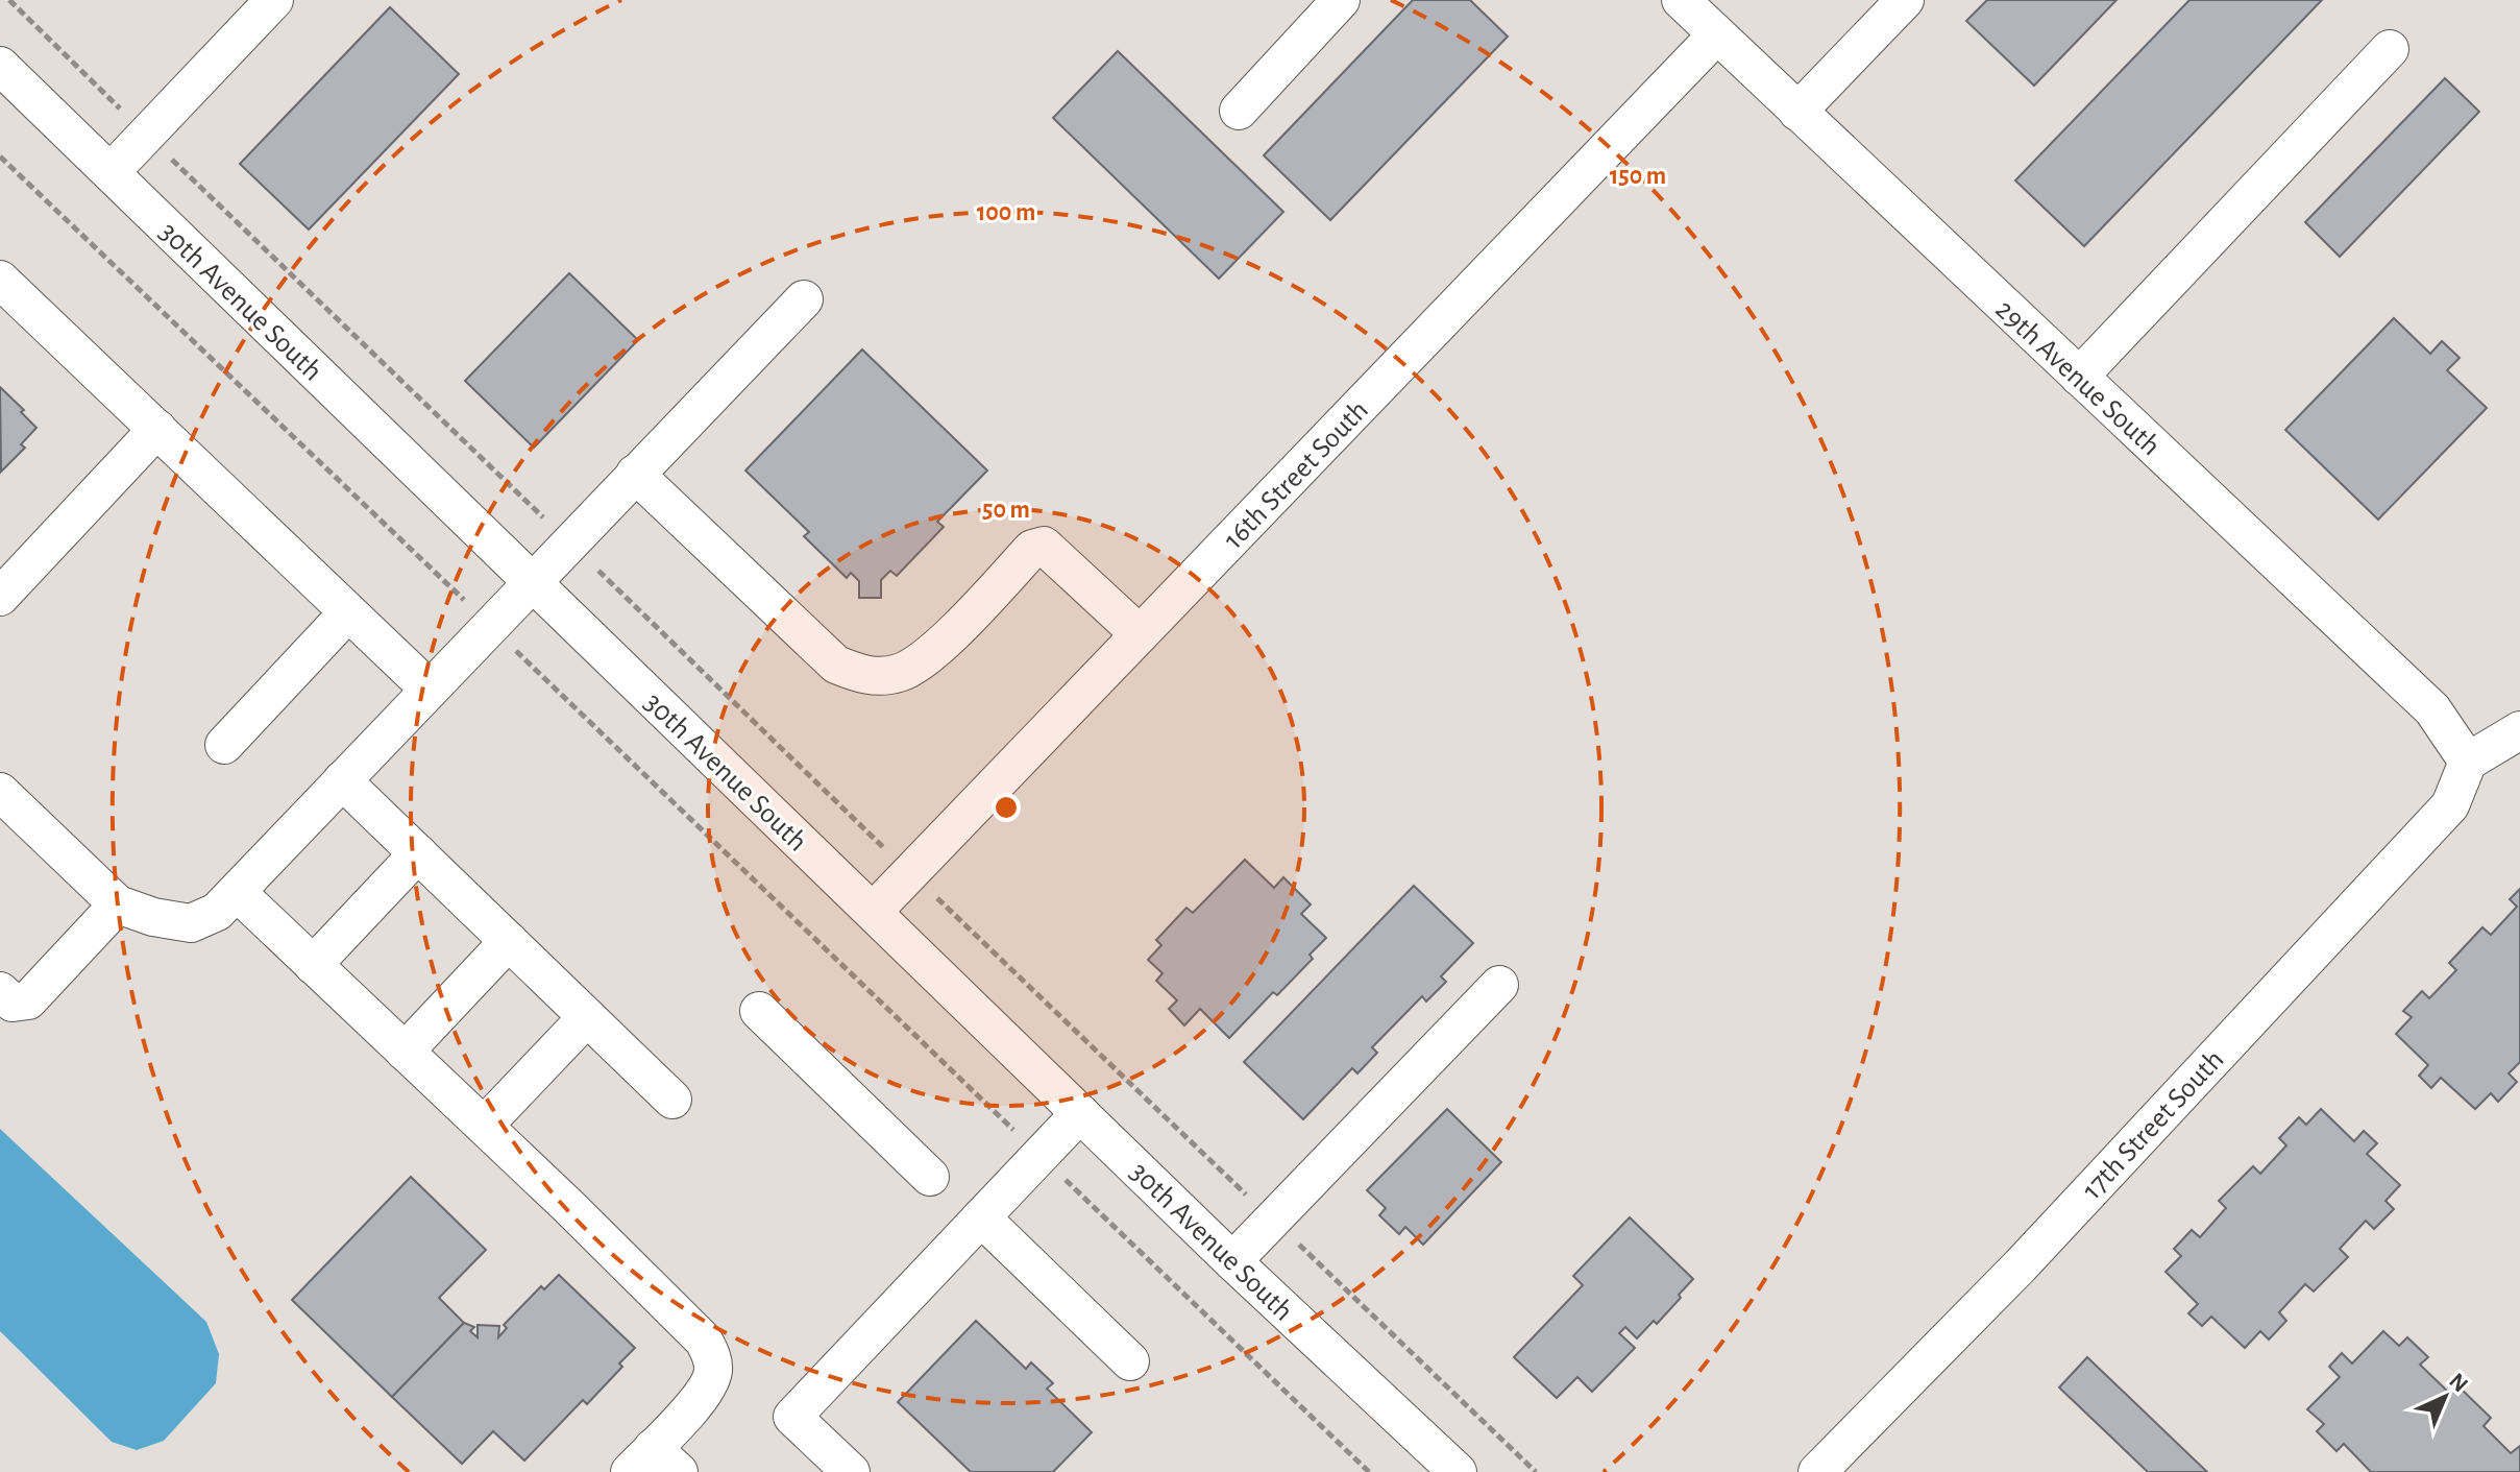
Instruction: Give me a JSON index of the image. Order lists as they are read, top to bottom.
{
  "streets": {
    "street": [
      "30th Avenue South",
      "29th Avenue South",
      "16th Street South",
      "17th Street South"
    ]
  },
  "crossings": [
    ["30th Avenue South", "16th Street South"],
    ["29th Avenue South", "16th Street South"],
    ["29th Avenue South", "17th Street South"]
  ],
  "north": "top right",
  "rings": ["150 m", "100 m", "50 m"]
}
